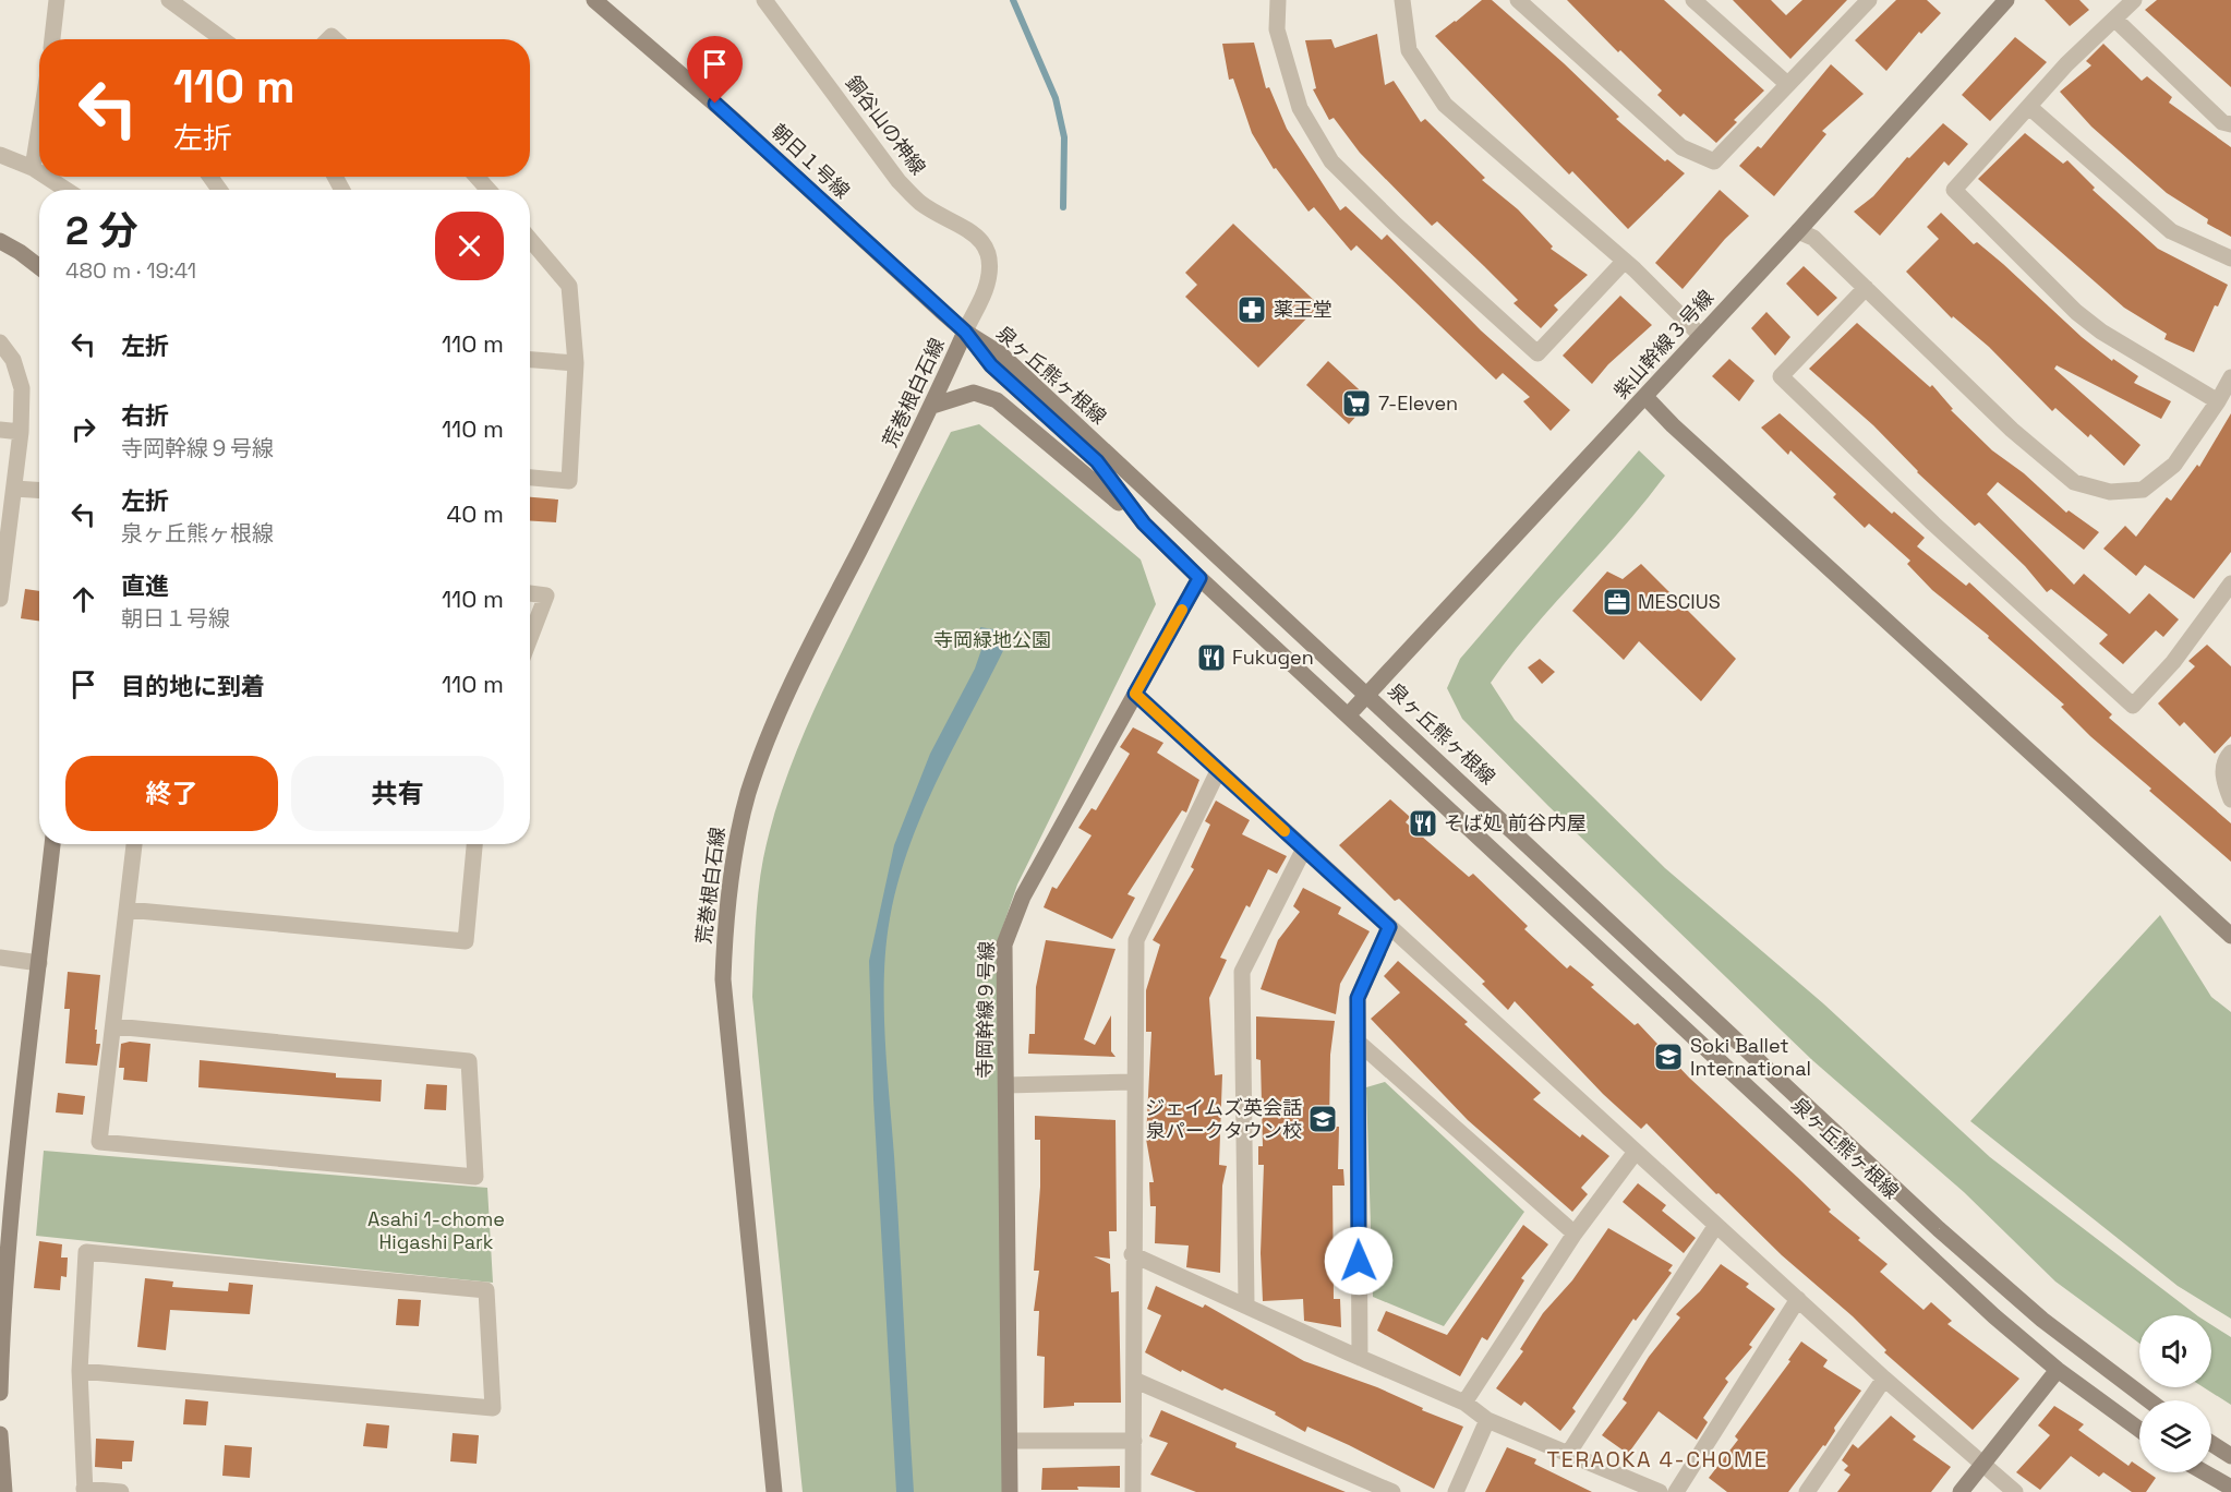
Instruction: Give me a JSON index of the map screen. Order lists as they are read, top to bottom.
{
  "streets": {
    "street": [
      "銅谷山の神線",
      "朝日１号線",
      "紫山幹線３号線",
      "泉ヶ丘熊ヶ根線",
      "荒巻根白石線",
      "寺岡幹線９号線"
    ]
  },
  "crossings": [
    ["銅谷山の神線", "朝日１号線"],
    ["銅谷山の神線", "泉ヶ丘熊ヶ根線"],
    ["銅谷山の神線", "荒巻根白石線"],
    ["朝日１号線", "泉ヶ丘熊ヶ根線"],
    ["朝日１号線", "荒巻根白石線"],
    ["紫山幹線３号線", "泉ヶ丘熊ヶ根線"],
    ["泉ヶ丘熊ヶ根線", "荒巻根白石線"],
    ["泉ヶ丘熊ヶ根線", "寺岡幹線９号線"]
  ],
  "districts": ["TERAOKA 4-CHOME"],
  "parks": ["寺岡緑地公園", "Asahi 1-chome Higashi Park"],
  "places": {
    "pharmacy": ["薬王堂"],
    "supermarket": ["7-Eleven"],
    "office": ["MESCIUS"],
    "restaurant": ["Fukugen", "そば処 前谷内屋"],
    "school or university": ["Soki Ballet International", "ジェイムズ英会話 泉パークタウン校"]
  },
  "page": {
    "turn": ["110 m", "左折"],
    "heading": ["2 分", "480 m · 19:41"],
    "list": [
      {
        "name": "左折",
        "value": "110 m"
      },
      {
        "name": "右折",
        "note": "寺岡幹線９号線",
        "value": "110 m"
      },
      {
        "name": "左折",
        "note": "泉ヶ丘熊ヶ根線",
        "value": "40 m"
      },
      {
        "name": "直進",
        "note": "朝日１号線",
        "value": "110 m"
      },
      {
        "name": "目的地に到着",
        "value": "110 m"
      }
    ],
    "buttons": ["終了", "共有"]
  }
}
